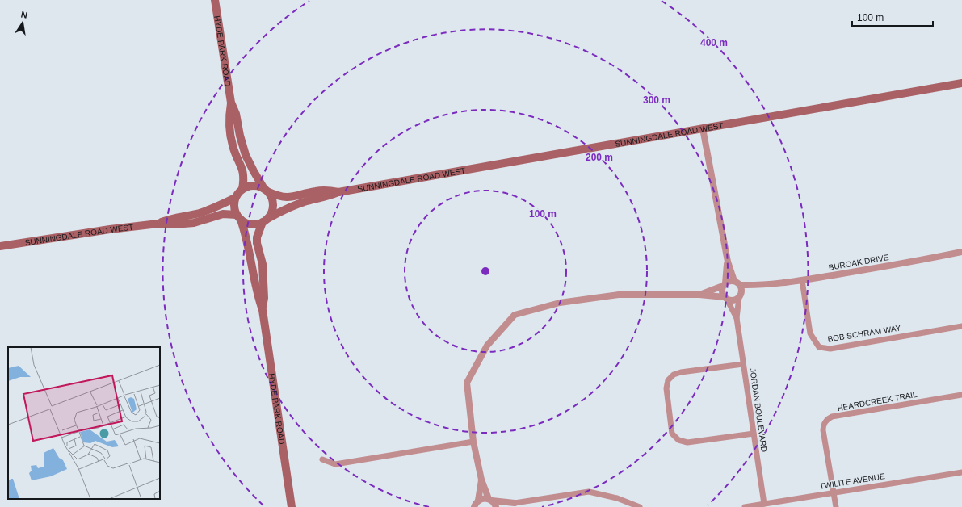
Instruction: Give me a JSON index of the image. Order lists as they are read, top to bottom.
{
  "streets": {
    "main road": ["HYDE PARK ROAD", "SUNNINGDALE ROAD WEST"],
    "street": [
      "BUROAK DRIVE",
      "BOB SCHRAM WAY",
      "HEARDCREEK TRAIL",
      "JORDAN BOULEVARD",
      "TWILITE AVENUE"
    ]
  },
  "crossings": [
    ["HYDE PARK ROAD", "SUNNINGDALE ROAD WEST"],
    ["BUROAK DRIVE", "BOB SCHRAM WAY"],
    ["BUROAK DRIVE", "JORDAN BOULEVARD"],
    ["HEARDCREEK TRAIL", "TWILITE AVENUE"],
    ["JORDAN BOULEVARD", "TWILITE AVENUE"]
  ],
  "scale_bar": "100 m",
  "north": "top",
  "rings": [
    "400 m",
    "300 m",
    "200 m",
    "100 m"
  ]
}
